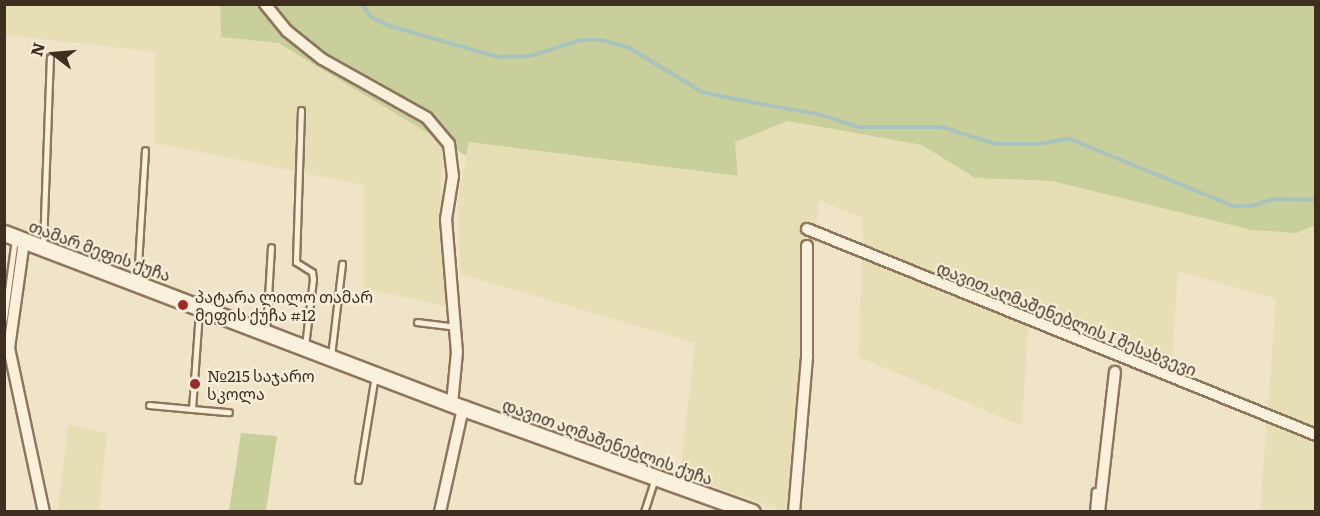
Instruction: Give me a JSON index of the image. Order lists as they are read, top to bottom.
{
  "streets": {
    "street": ["თამარ მეფის ქუჩა", "დავით აღმაშენებლის I შესახვევი", "დავით აღმაშენებლის ქუჩა"]
  },
  "crossings": [
    ["თამარ მეფის ქუჩა", "დავით აღმაშენებლის ქუჩა"]
  ],
  "places": ["პატარა ლილო თამარ მეფის ქუჩა #12", "№215 საჯარო სკოლა"],
  "north": "left"
}
